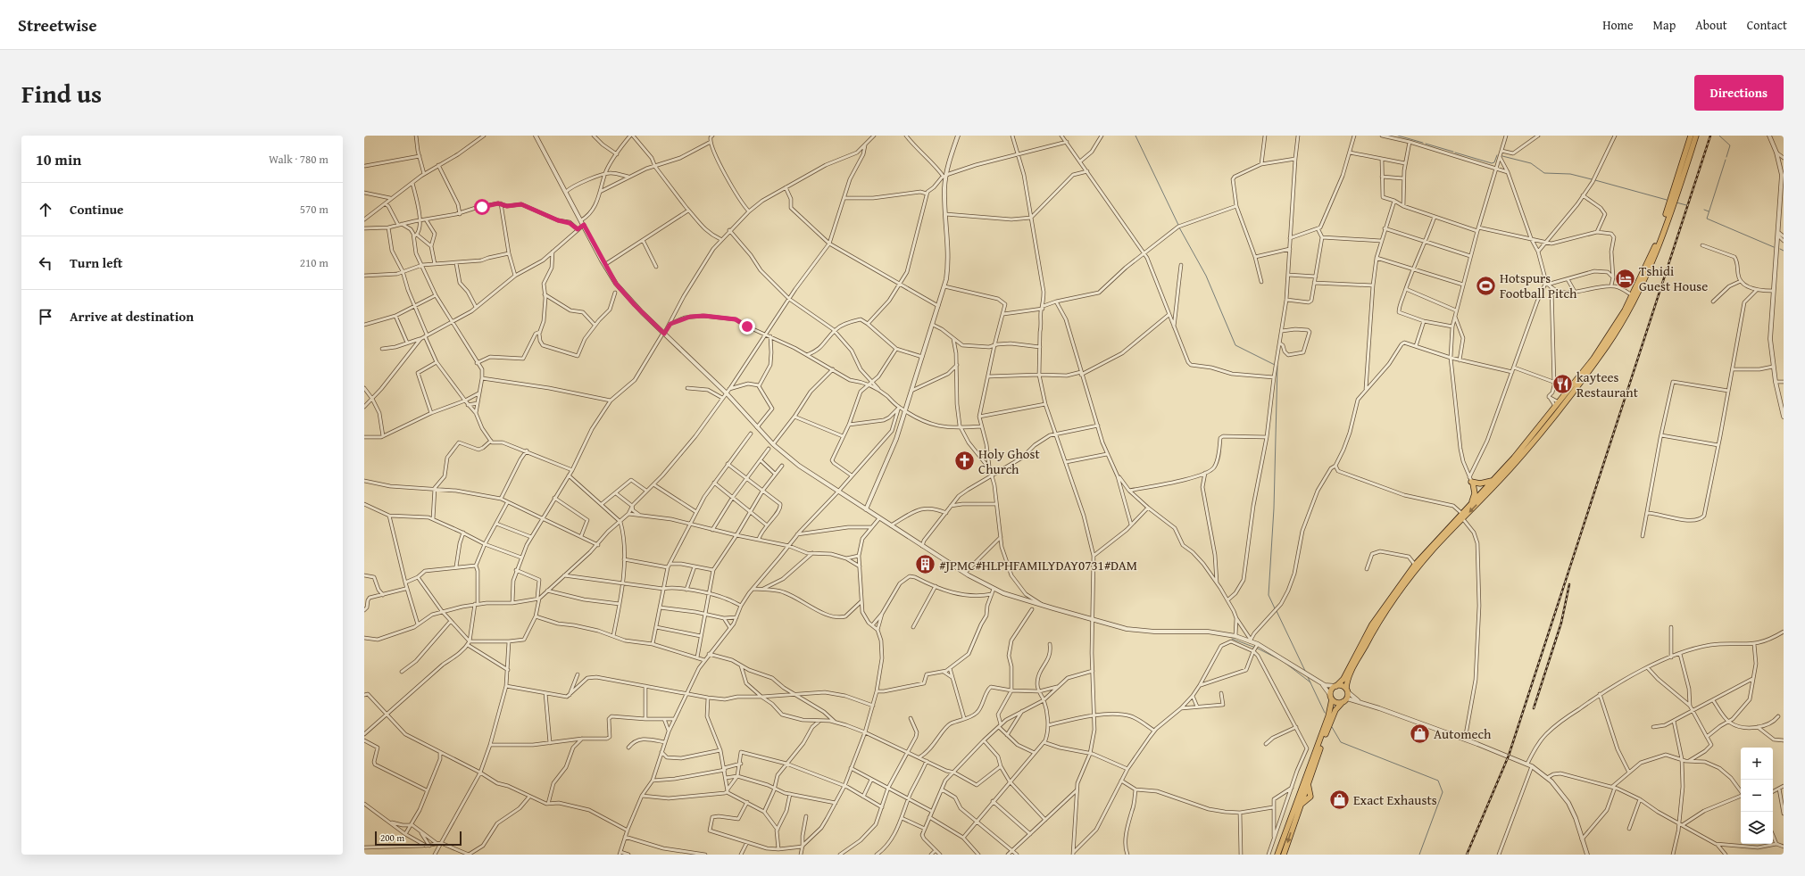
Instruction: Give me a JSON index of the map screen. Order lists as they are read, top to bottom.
{
  "places": {
    "hotel": ["Tshidi Guest House"],
    "sports": ["Hotspurs Football Pitch"],
    "restaurant": ["kaytees Restaurant"],
    "church": ["Holy Ghost Church"],
    "building": ["#JPMC#HLPHFAMILYDAY0731#DAM"],
    "shop": ["Automech", "Exact Exhausts"]
  },
  "scale_bar": "200 m",
  "page": {
    "header": "Streetwise",
    "nav": [
      "Home",
      "Map",
      "About",
      "Contact"
    ],
    "title": "Find us",
    "buttons": "Directions",
    "heading": ["10 min", "Walk · 780 m"],
    "list": [
      ["Continue", "570 m"],
      ["Turn left", "210 m"],
      "Arrive at destination"
    ],
    "map_buttons": ["+", "−"],
    "scale": "200 m"
  }
}
